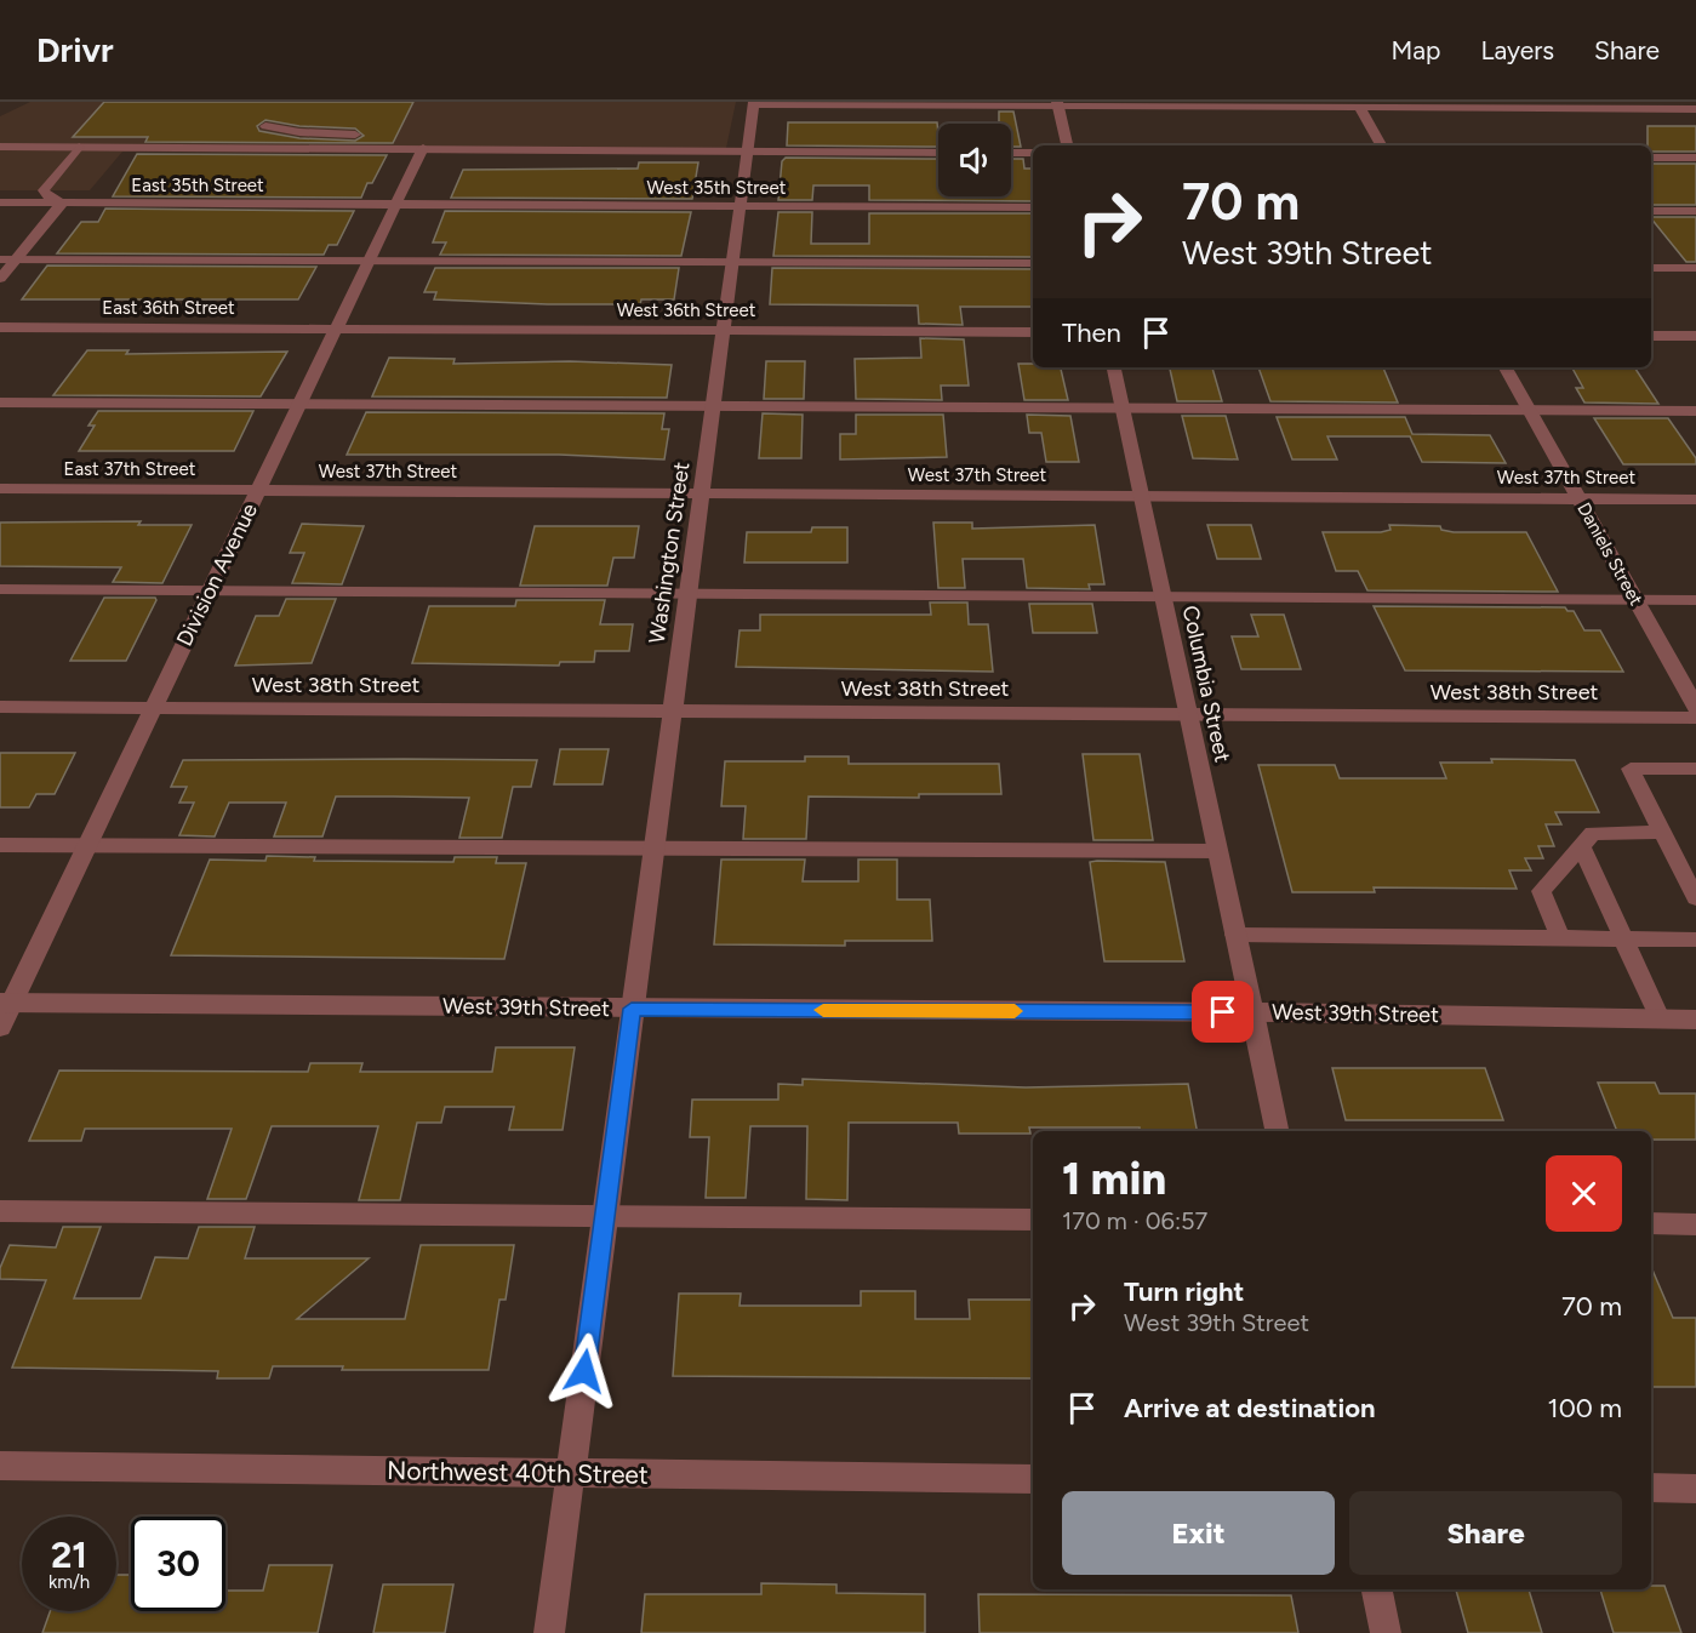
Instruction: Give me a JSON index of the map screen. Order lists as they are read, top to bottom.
{
  "streets": {
    "street": [
      "East 35th Street",
      "West 35th Street",
      "East 36th Street",
      "West 36th Street",
      "East 37th Street",
      "West 37th Street",
      "Washington Street",
      "Daniels Street",
      "Division Avenue",
      "Columbia Street",
      "West 38th Street",
      "West 39th Street",
      "Northwest 40th Street"
    ]
  },
  "crossings": [
    ["East 35th Street", "West 35th Street"],
    ["East 35th Street", "Division Avenue"],
    ["West 35th Street", "Washington Street"],
    ["West 35th Street", "Division Avenue"],
    ["East 36th Street", "West 36th Street"],
    ["East 36th Street", "Division Avenue"],
    ["West 36th Street", "Washington Street"],
    ["West 36th Street", "Division Avenue"],
    ["East 37th Street", "West 37th Street"],
    ["East 37th Street", "Division Avenue"],
    ["West 37th Street", "Washington Street"],
    ["West 37th Street", "Daniels Street"],
    ["West 37th Street", "Division Avenue"],
    ["West 37th Street", "Columbia Street"],
    ["Washington Street", "West 38th Street"],
    ["Washington Street", "West 39th Street"],
    ["Washington Street", "Northwest 40th Street"],
    ["Division Avenue", "West 38th Street"],
    ["Division Avenue", "West 39th Street"],
    ["Columbia Street", "West 38th Street"],
    ["Columbia Street", "West 39th Street"]
  ],
  "page": {
    "header": "Drivr",
    "nav": ["Map", "Layers", "Share"],
    "turn": ["70 m", "West 39th Street"],
    "then": "Then",
    "heading": ["1 min", "170 m · 06:57"],
    "list": [
      {
        "name": "Turn right",
        "note": "West 39th Street",
        "value": "70 m"
      },
      {
        "name": "Arrive at destination",
        "value": "100 m"
      }
    ],
    "buttons": ["Exit", "Share"],
    "speed": "21 km/h",
    "limit": "30"
  }
}
